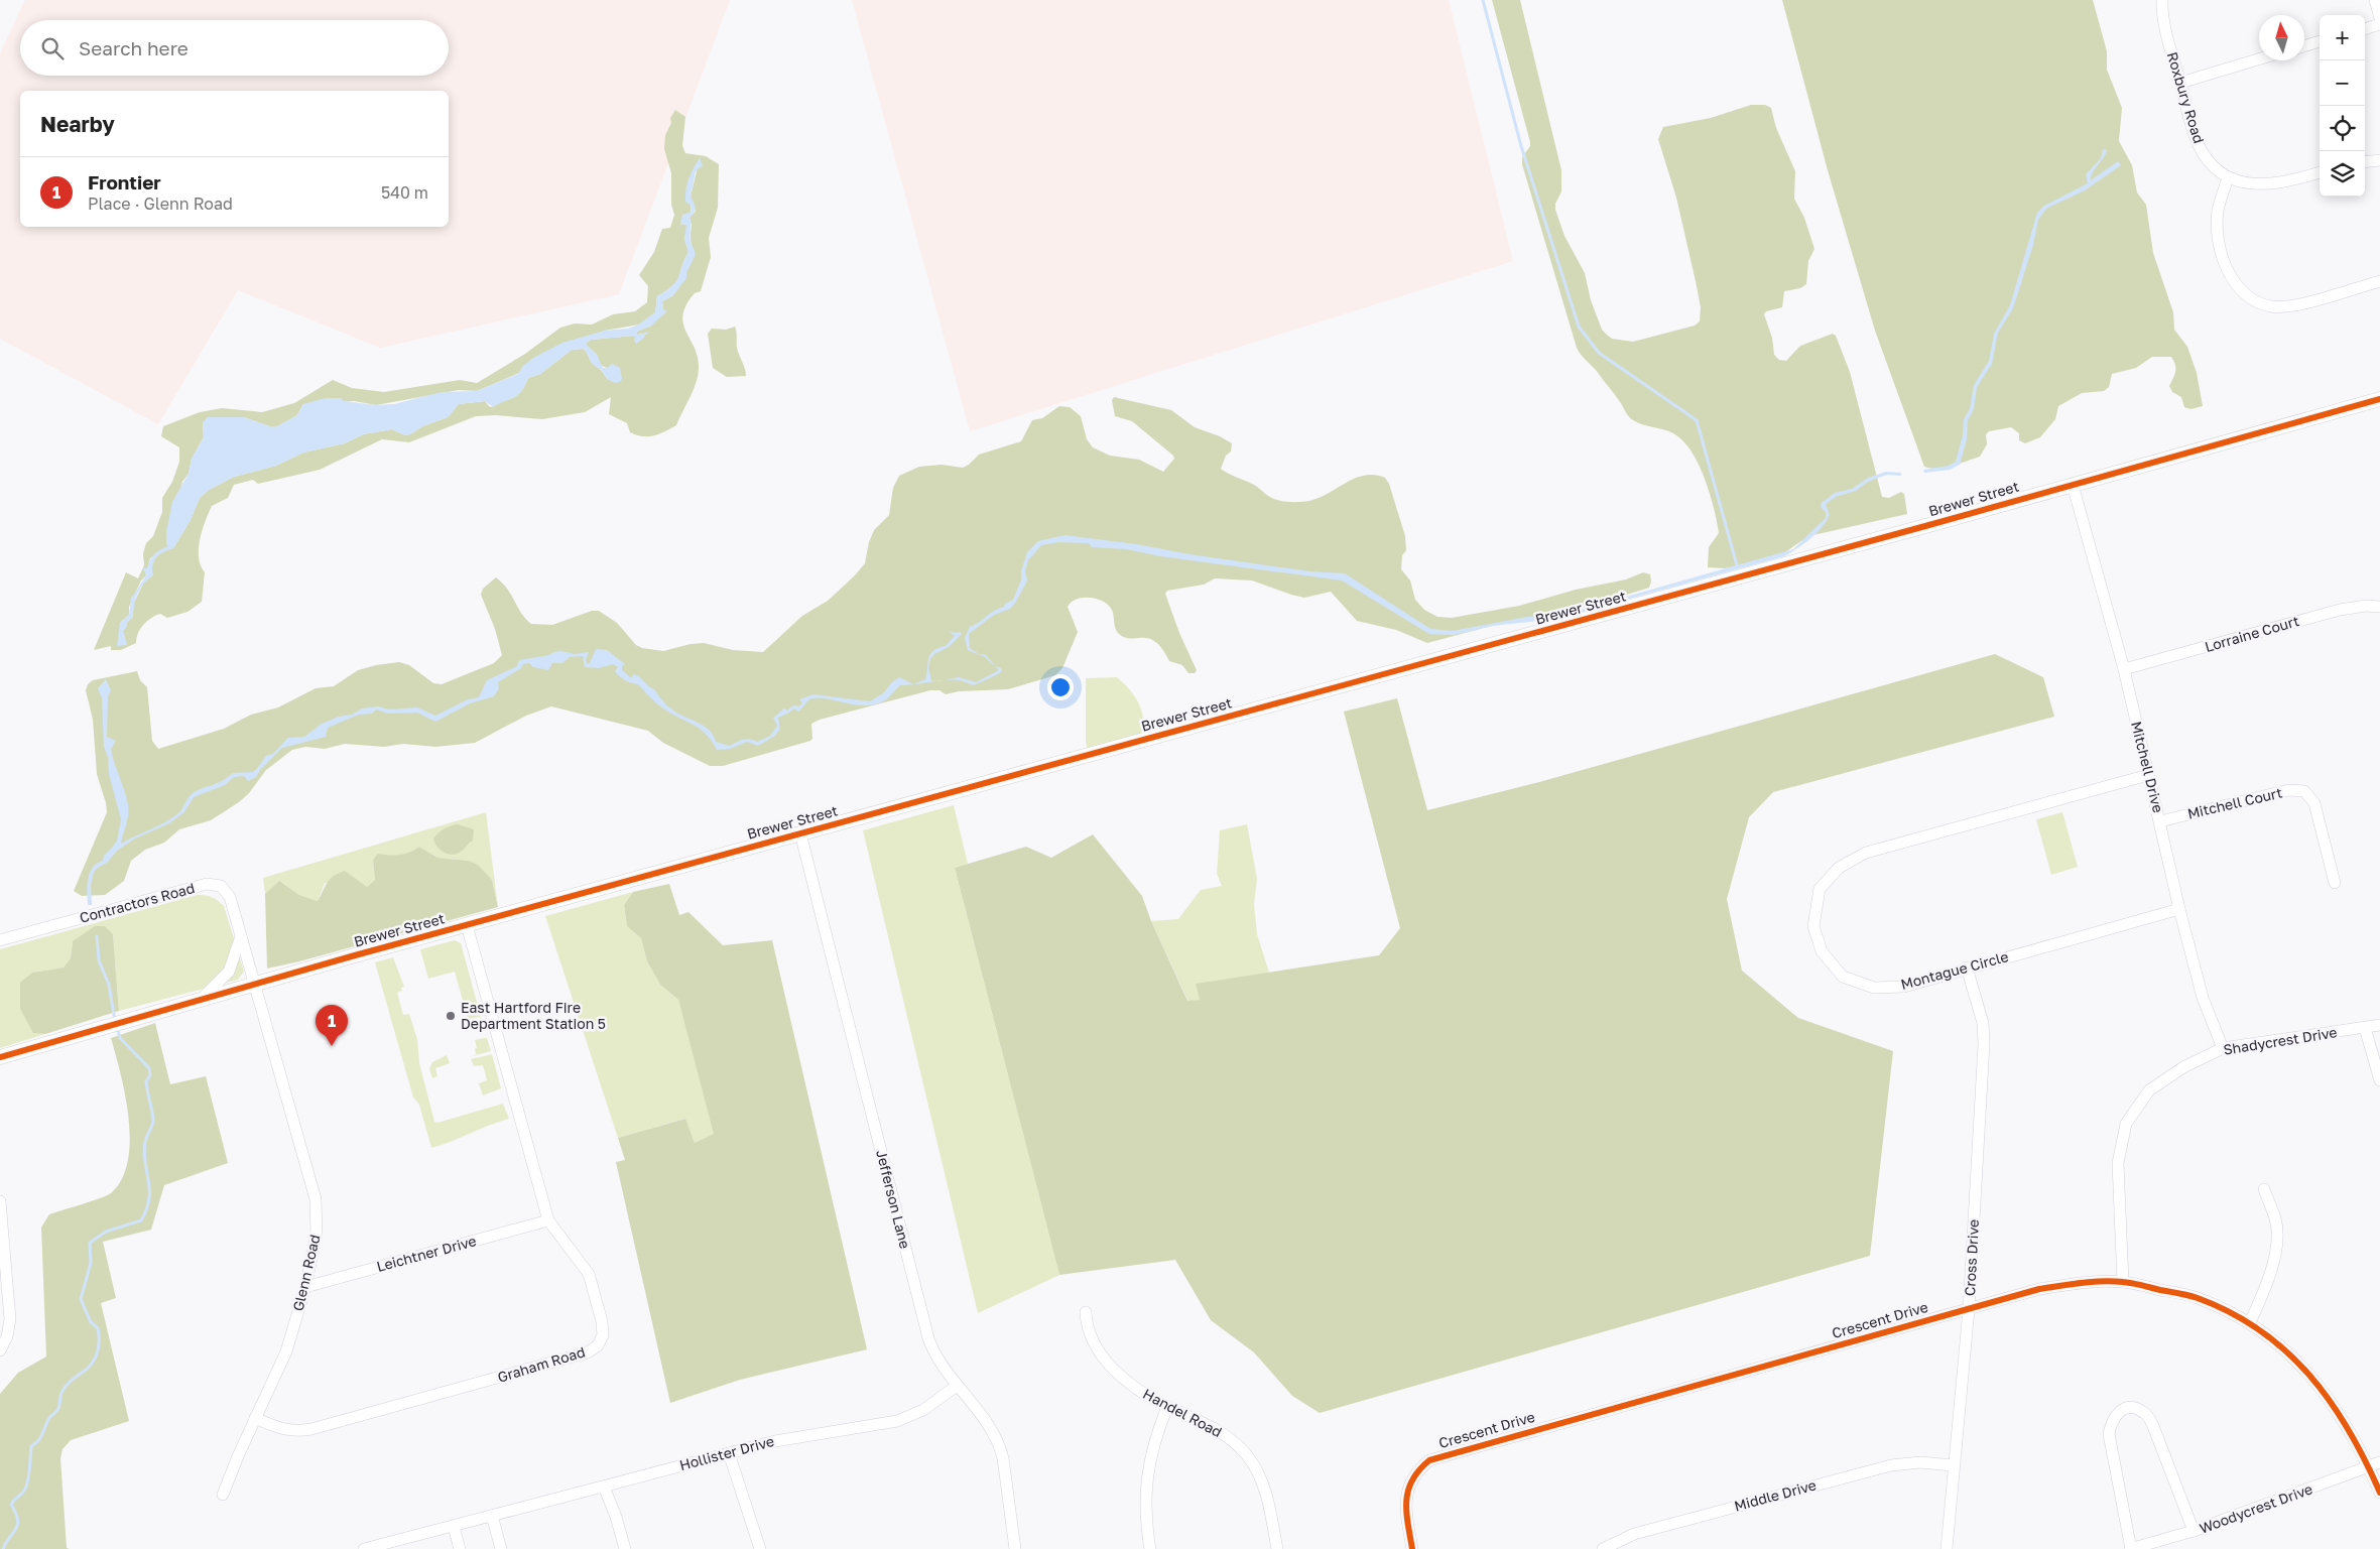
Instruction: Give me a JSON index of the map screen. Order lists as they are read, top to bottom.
{
  "streets": {
    "main road": ["Brewer Street"],
    "street": [
      "Roxbury Road",
      "Lorraine Court",
      "Mitchell Drive",
      "Mitchell Court",
      "Contractors Road",
      "Montague Circle",
      "Shadycrest Drive",
      "Jefferson Lane",
      "Leichtner Drive",
      "Cross Drive",
      "Glenn Road",
      "Crescent Drive",
      "Graham Road",
      "Handel Road",
      "Hollister Drive",
      "Middle Drive",
      "Woodycrest Drive"
    ]
  },
  "crossings": [
    ["Brewer Street", "Mitchell Drive"],
    ["Brewer Street", "Contractors Road"],
    ["Brewer Street", "Jefferson Lane"],
    ["Brewer Street", "Glenn Road"],
    ["Brewer Street", "Graham Road"],
    ["Lorraine Court", "Mitchell Drive"],
    ["Mitchell Drive", "Mitchell Court"],
    ["Mitchell Drive", "Montague Circle"],
    ["Mitchell Drive", "Shadycrest Drive"],
    ["Contractors Road", "Glenn Road"],
    ["Montague Circle", "Cross Drive"],
    ["Shadycrest Drive", "Crescent Drive"],
    ["Jefferson Lane", "Hollister Drive"],
    ["Leichtner Drive", "Glenn Road"],
    ["Leichtner Drive", "Graham Road"],
    ["Cross Drive", "Crescent Drive"],
    ["Cross Drive", "Middle Drive"],
    ["Glenn Road", "Graham Road"],
    ["Crescent Drive", "Woodycrest Drive"]
  ],
  "places": ["East Hartford Fire Department Station 5"],
  "north": "top",
  "page": {
    "map_buttons": ["+", "−"],
    "search": "Search here",
    "heading": "Nearby",
    "list": [
      {
        "mark": "1",
        "name": "Frontier",
        "note": "Place · Glenn Road",
        "value": "540 m"
      }
    ],
    "pins": "1"
  }
}
